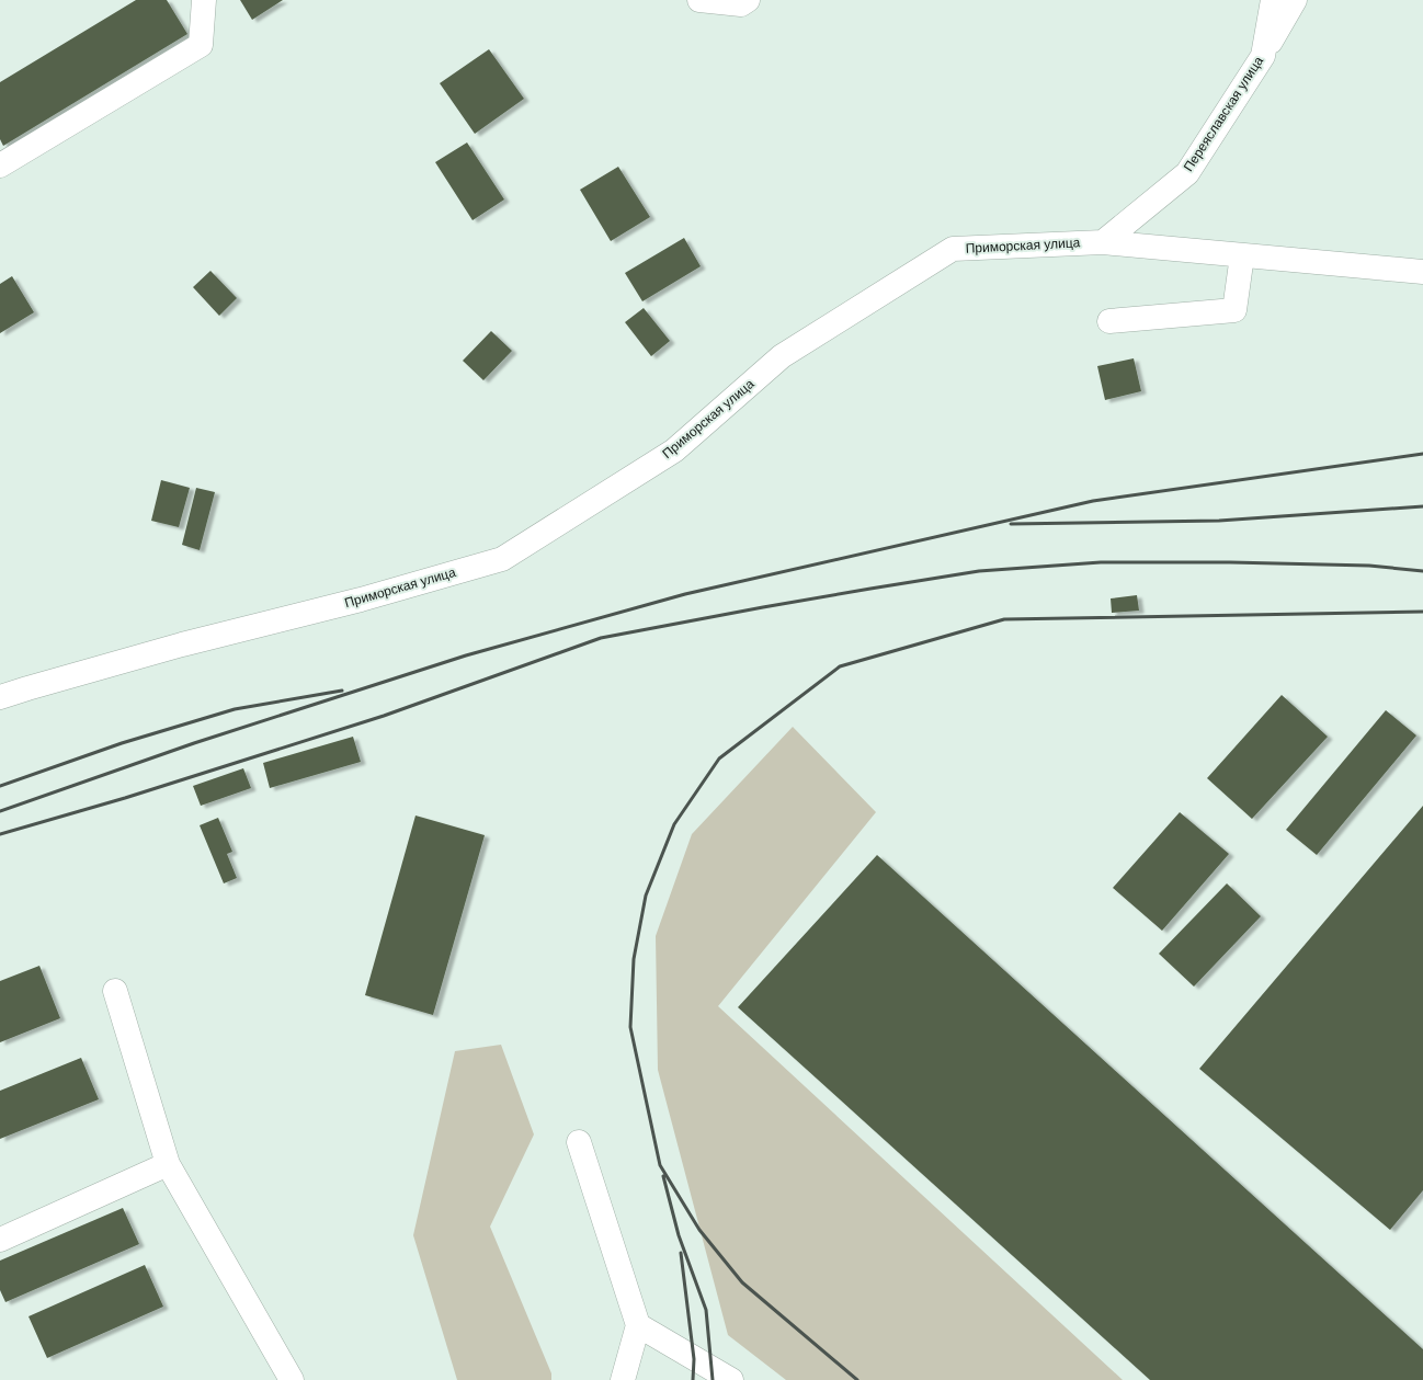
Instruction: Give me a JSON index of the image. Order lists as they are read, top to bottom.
{
  "streets": {
    "street": ["Переяславская улица", "Приморская улица"]
  },
  "crossings": [
    ["Переяславская улица", "Приморская улица"]
  ]
}
